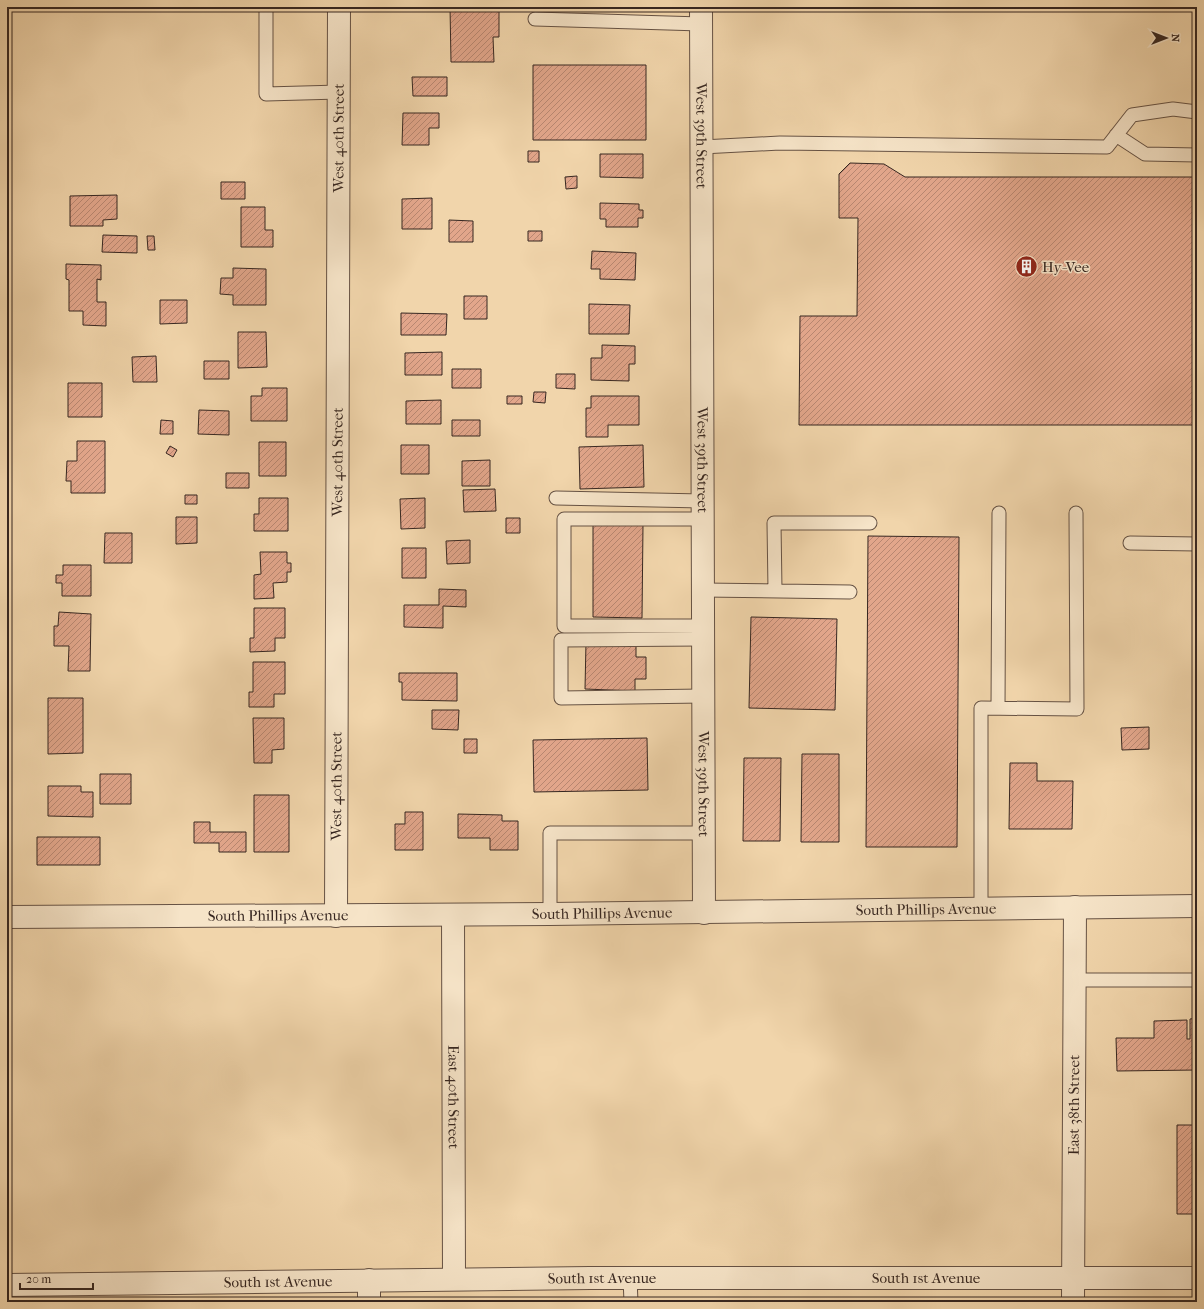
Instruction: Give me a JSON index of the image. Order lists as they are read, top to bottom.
{
  "streets": {
    "street": [
      "West 39th Street",
      "West 40th Street",
      "South Phillips Avenue",
      "East 40th Street",
      "East 38th Street",
      "South 1st Avenue"
    ]
  },
  "crossings": [
    ["West 39th Street", "South Phillips Avenue"],
    ["West 40th Street", "South Phillips Avenue"],
    ["South Phillips Avenue", "East 40th Street"],
    ["South Phillips Avenue", "East 38th Street"],
    ["East 40th Street", "South 1st Avenue"],
    ["East 38th Street", "South 1st Avenue"]
  ],
  "places": {
    "building": ["Hy-Vee"]
  },
  "scale_bar": "20 m",
  "north": "right"
}
